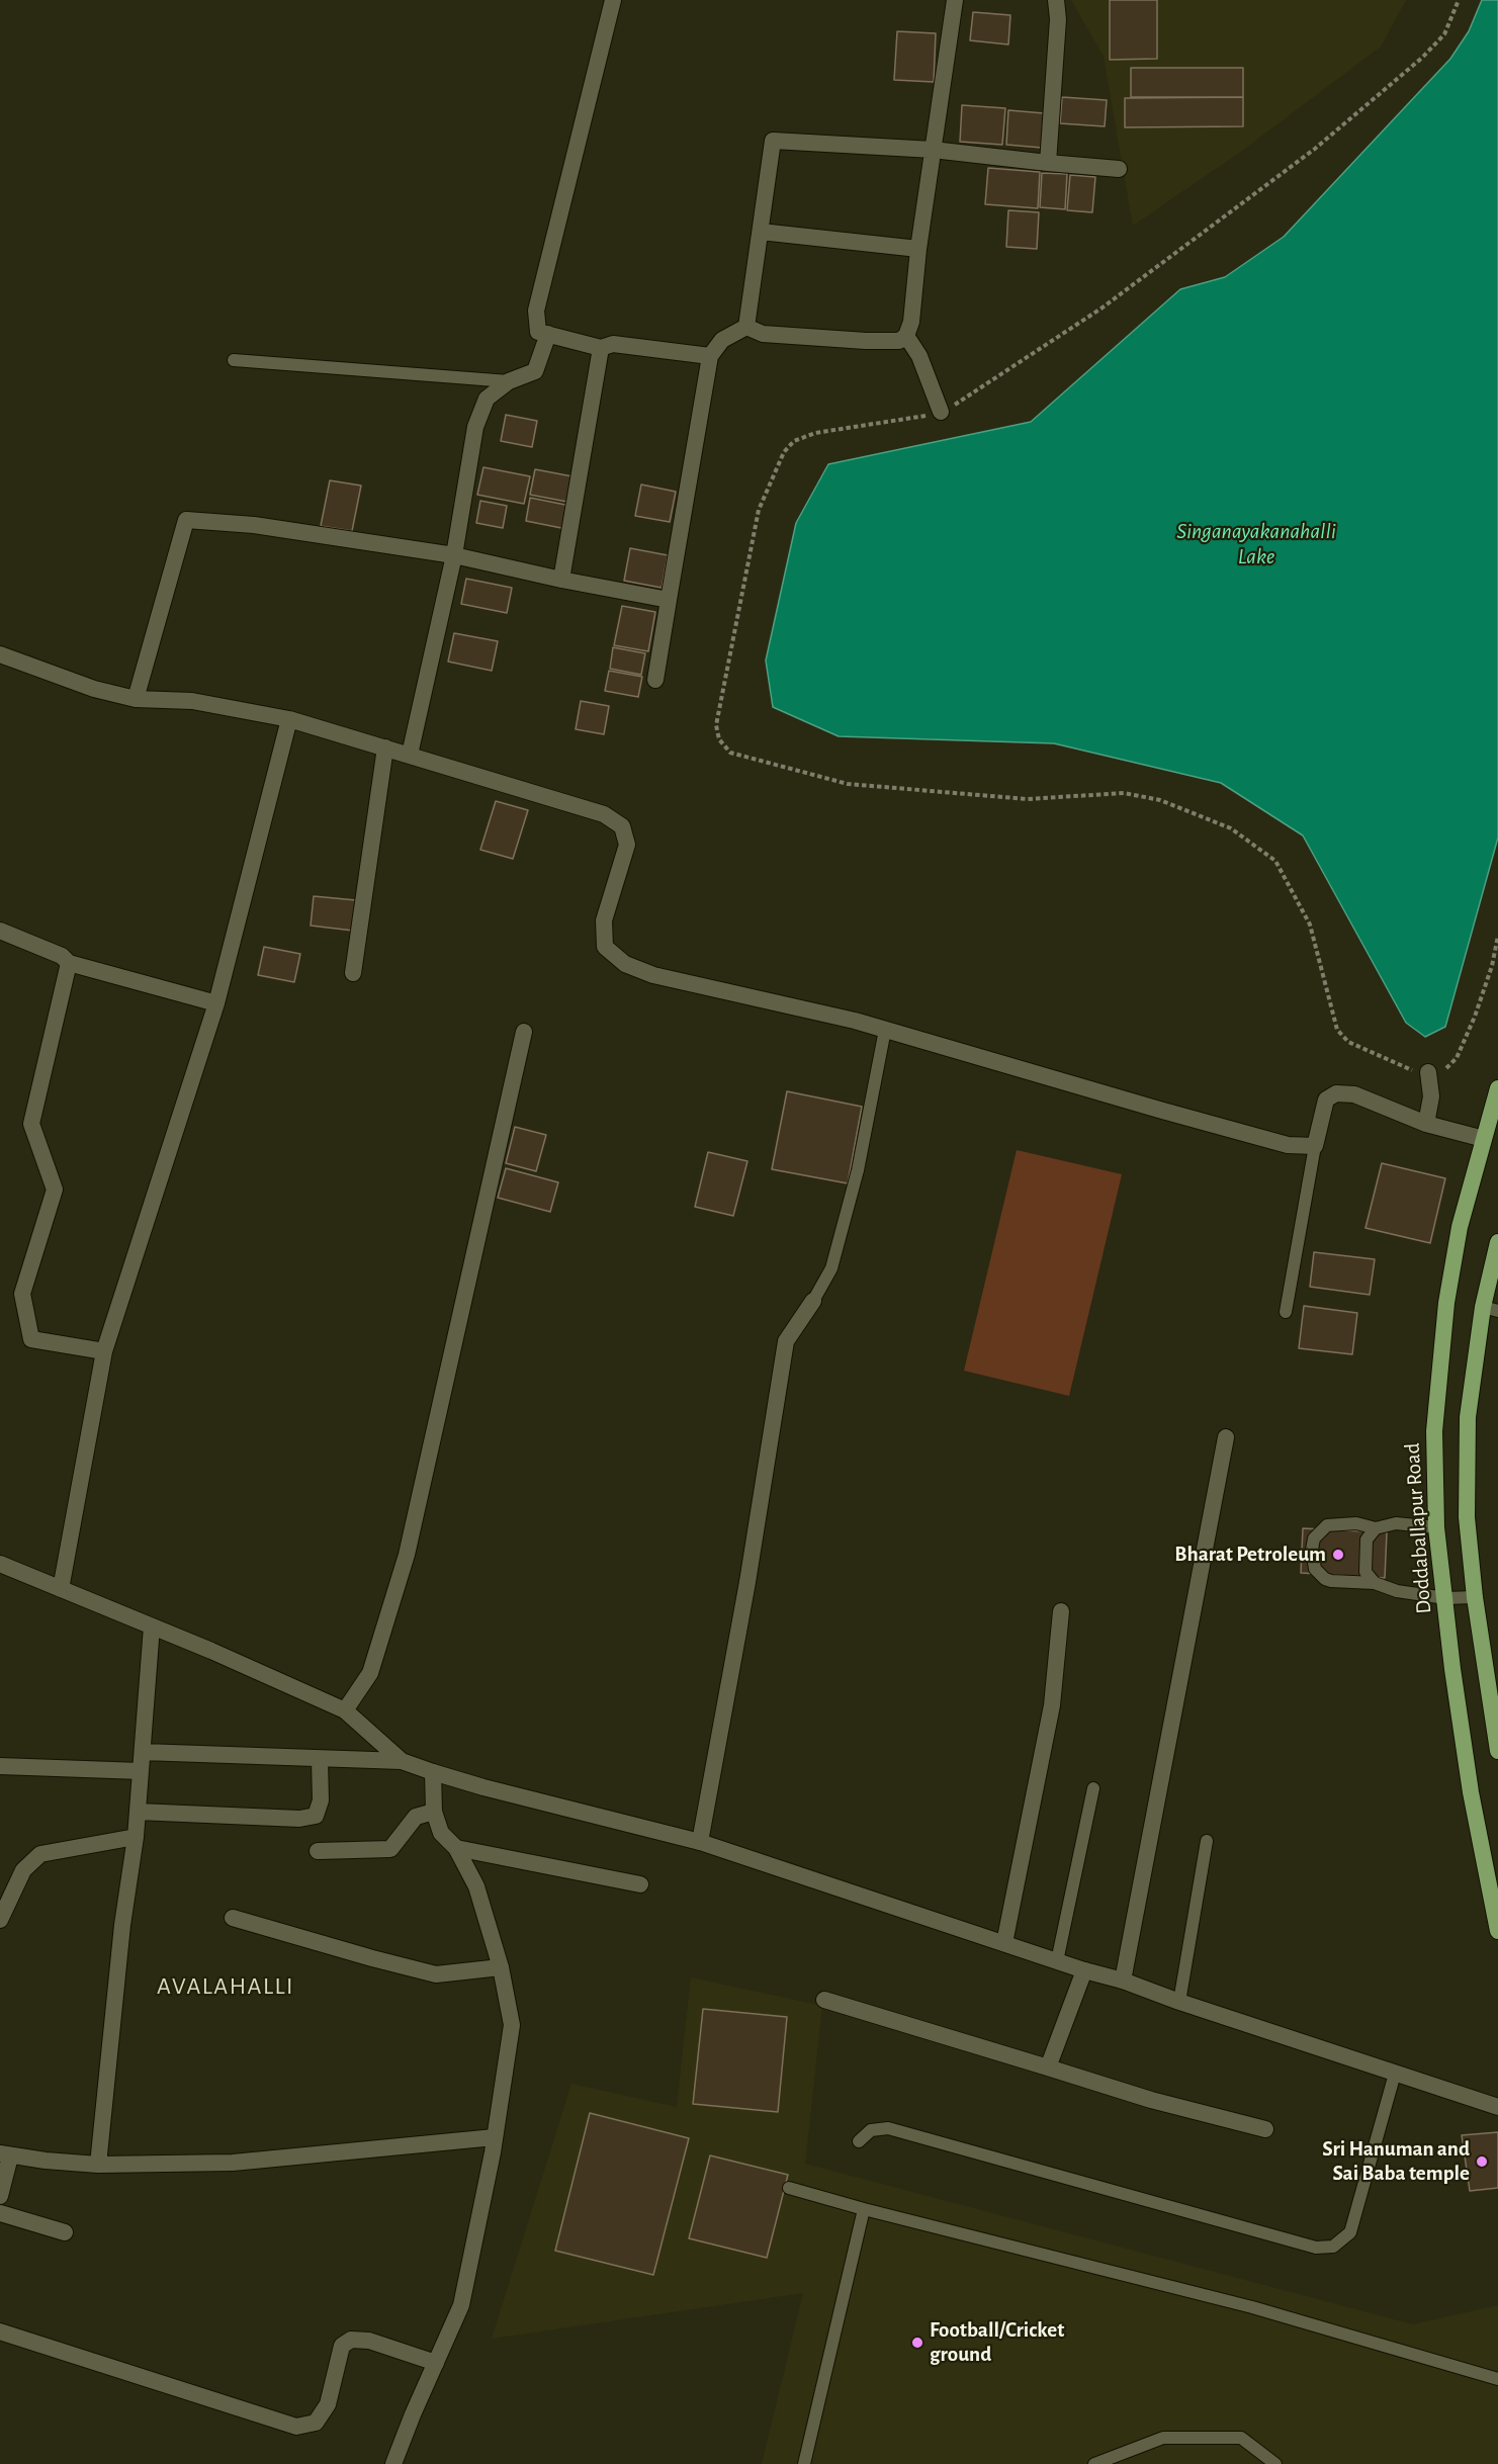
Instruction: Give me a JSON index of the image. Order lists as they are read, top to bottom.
{
  "streets": {
    "main road": ["Doddaballapur Road"]
  },
  "districts": ["AVALAHALLI"],
  "water": ["Singanayakanahalli Lake"],
  "places": ["Bharat Petroleum", "Sri Hanuman and Sai Baba temple", "Football/Cricket ground"]
}
